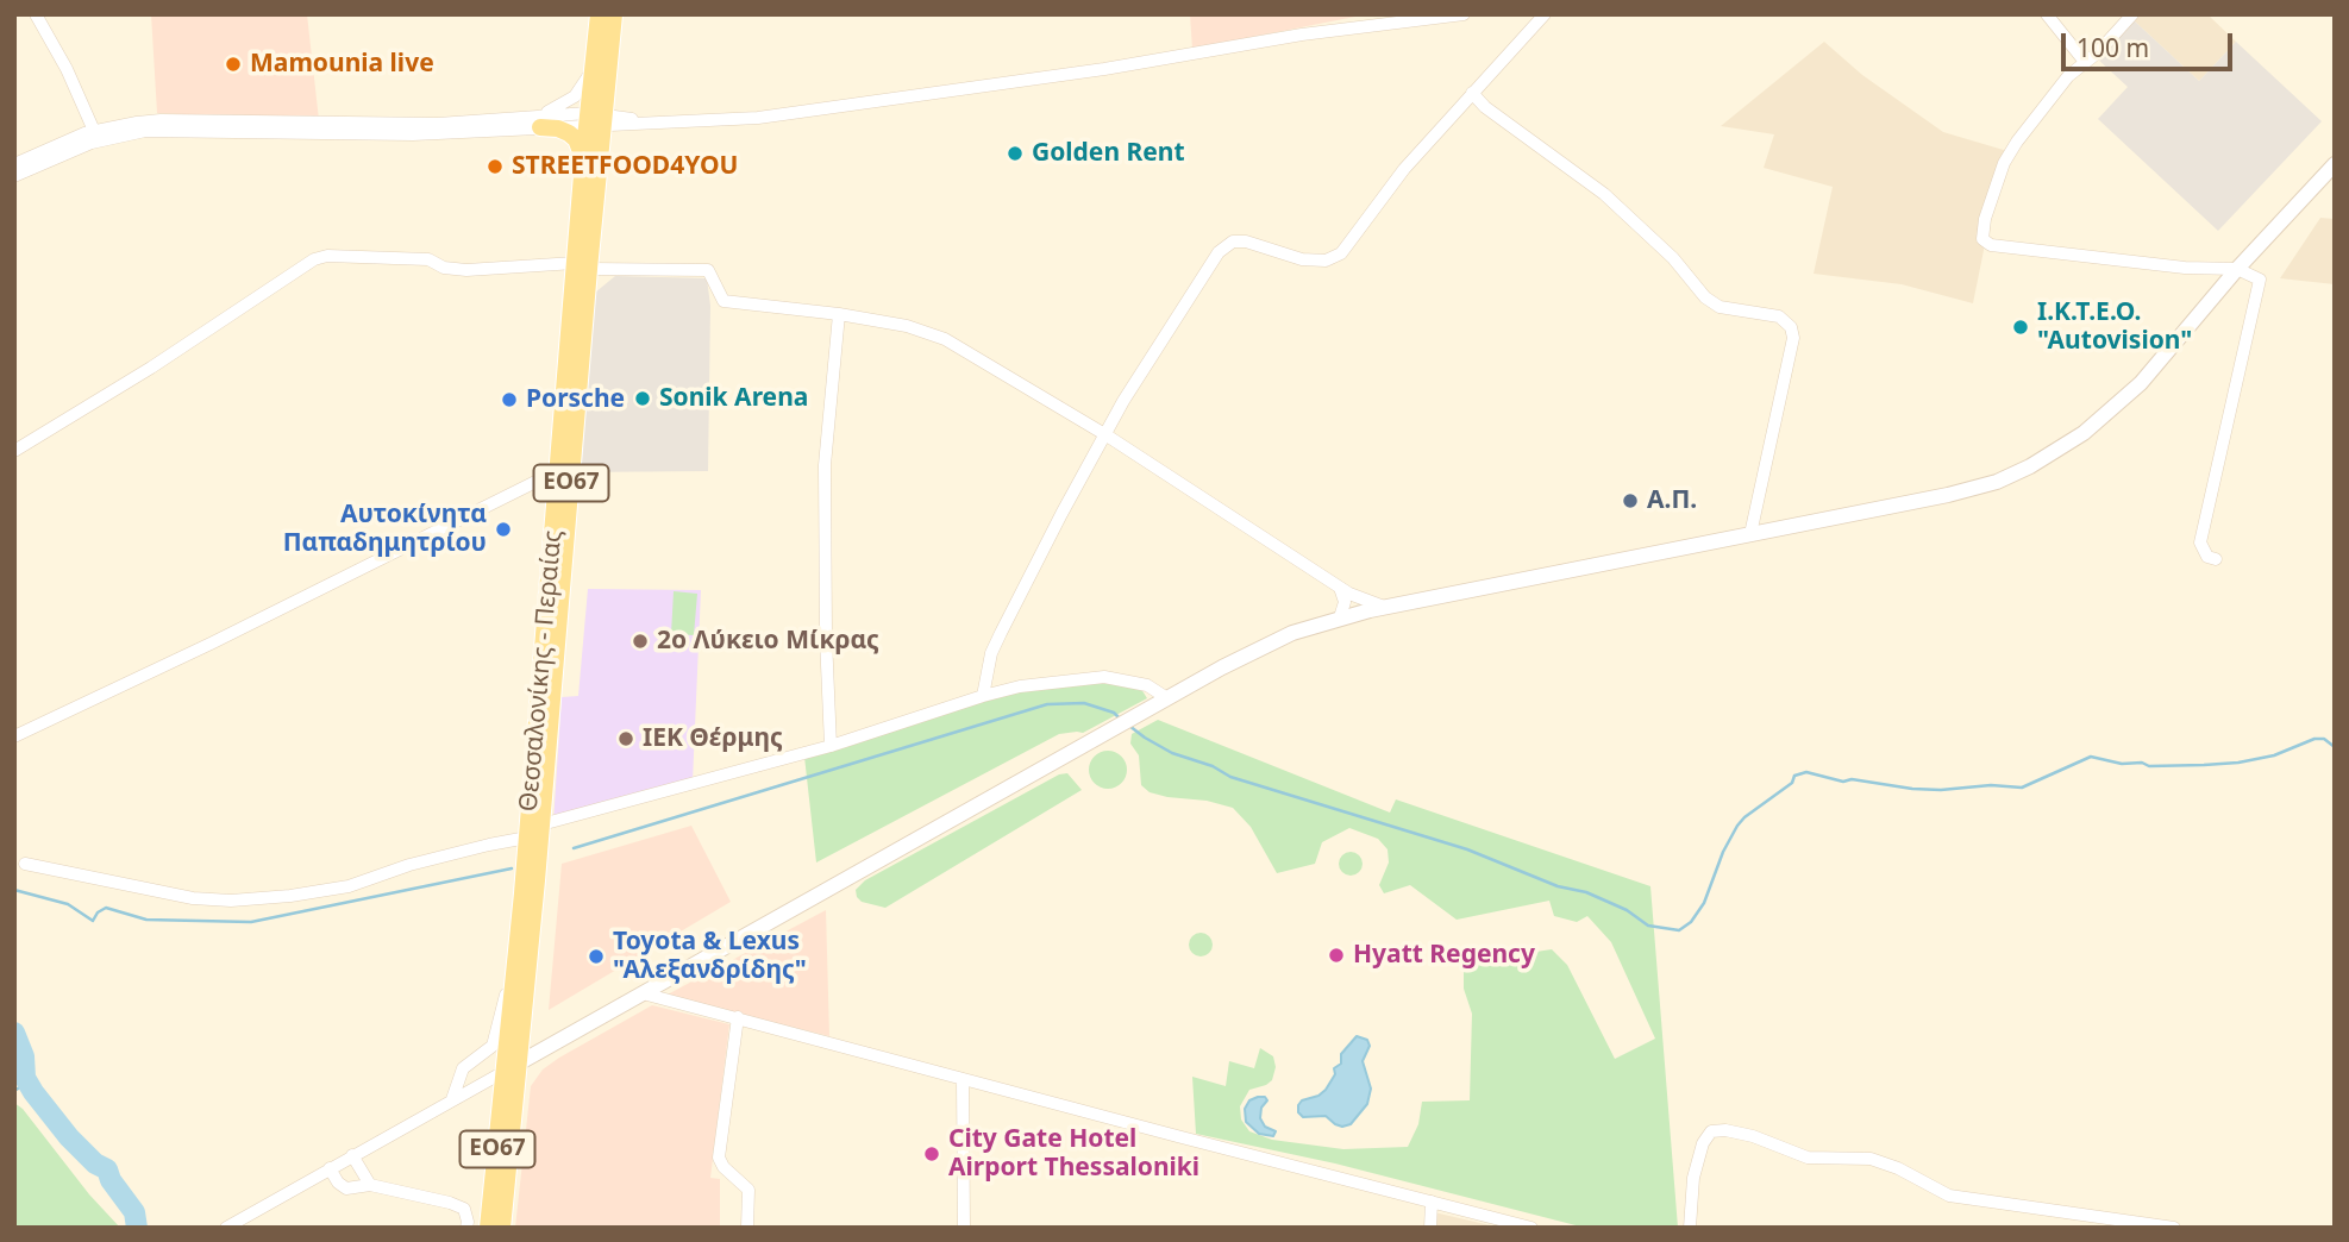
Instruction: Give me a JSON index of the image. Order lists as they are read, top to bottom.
{
  "streets": {
    "main road": ["ΕΟ67", "Θεσσαλονίκης - Περαίας"]
  },
  "places": [
    "Mamounia live",
    "Golden Rent",
    "STREETFOOD4YOU",
    "I.Κ.Τ.Ε.Ο. \"Autovision\"",
    "Sonik Arena",
    "Porsche",
    "Α.Π.",
    "Αυτοκίνητα Παπαδημητρίου",
    "2ο Λύκειο Μίκρας",
    "ΙΕΚ Θέρμης",
    "Hyatt Regency",
    "Toyota & Lexus \"Αλεξανδρίδης\"",
    "City Gate Hotel Airport Thessaloniki"
  ],
  "scale_bar": "100 m"
}
